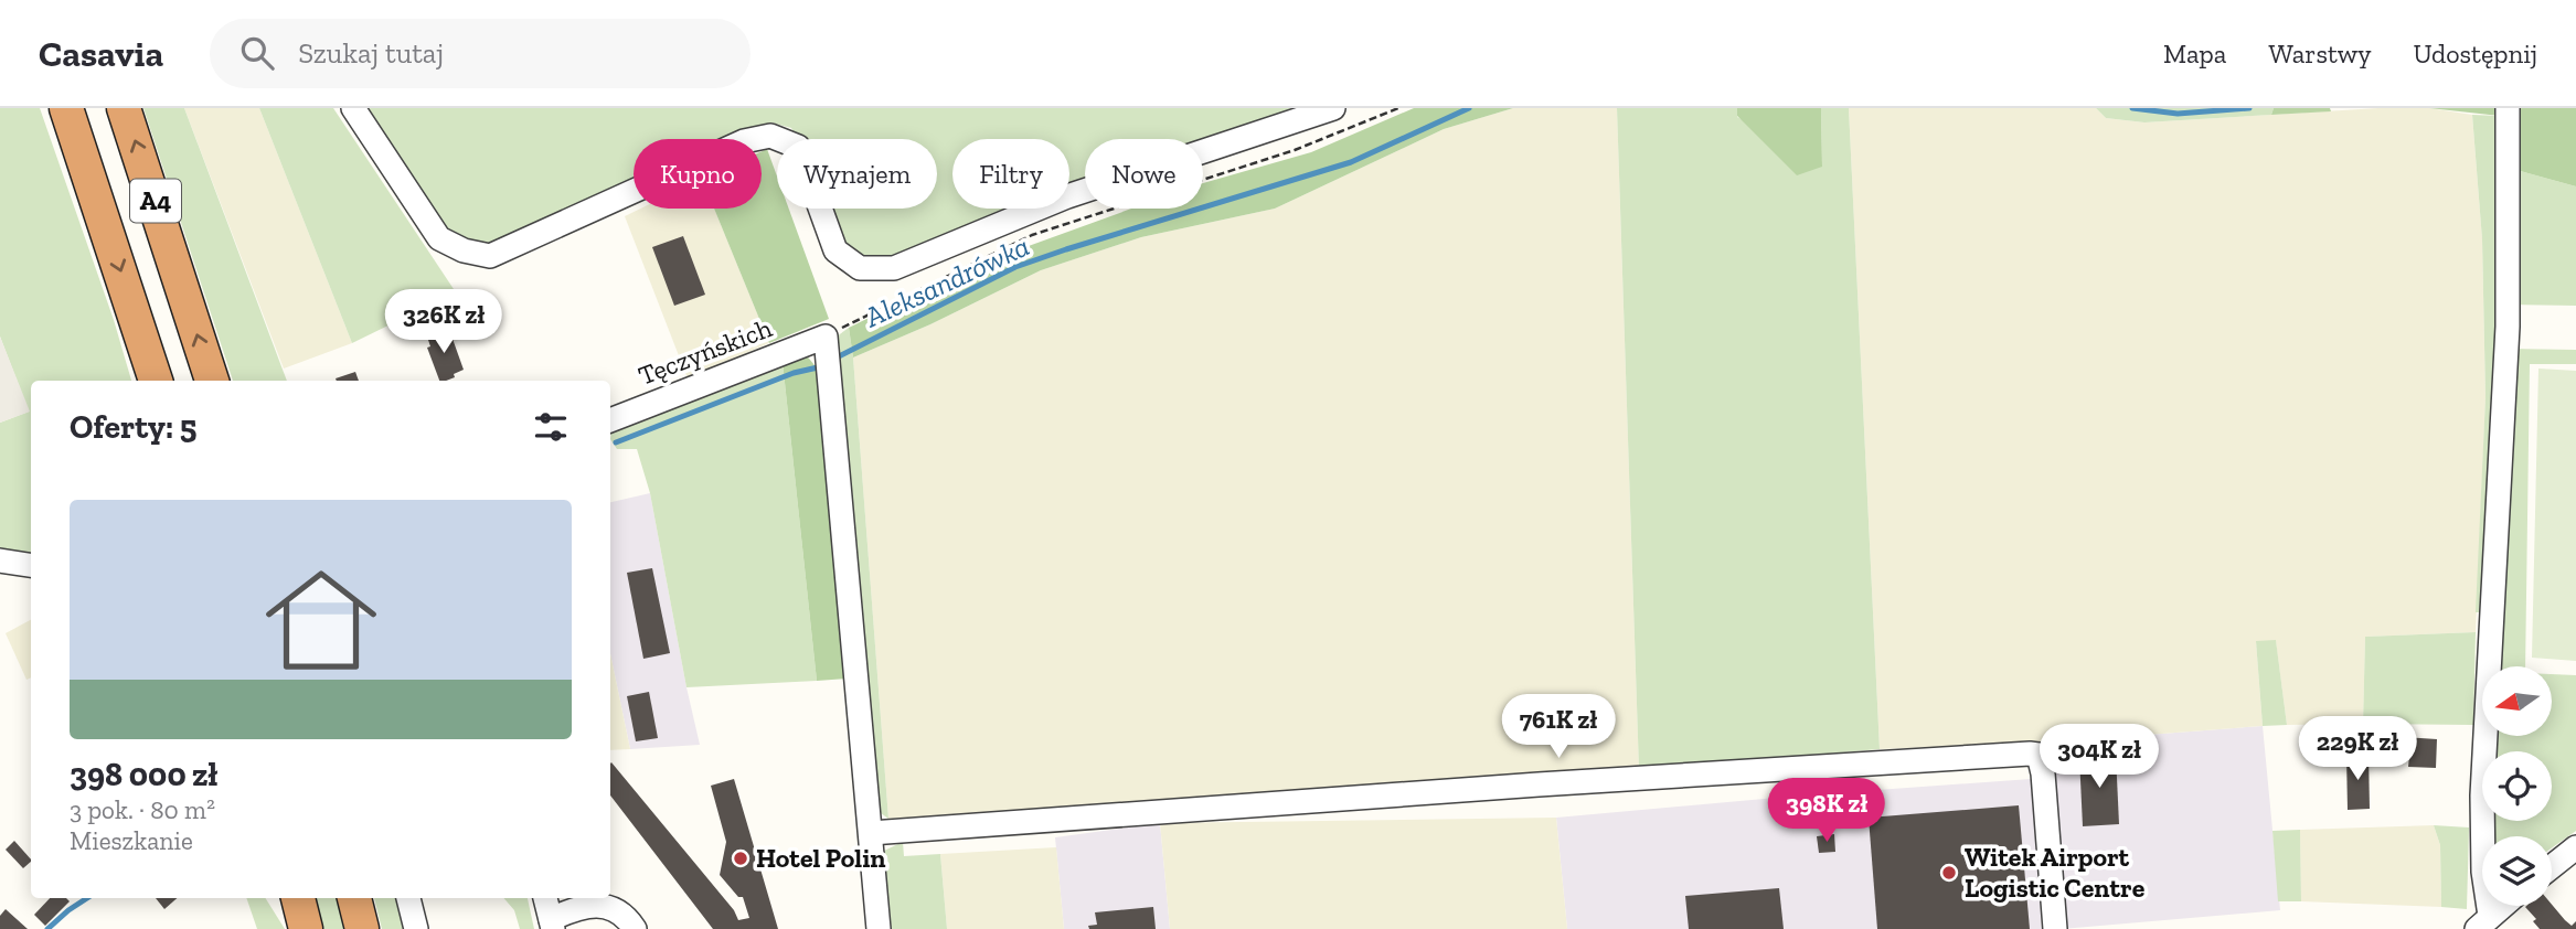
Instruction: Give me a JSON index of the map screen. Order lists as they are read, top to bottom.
{
  "streets": {
    "highway": ["A4"],
    "street": ["Tęczyńskich"]
  },
  "water": ["Aleksandrówka"],
  "places": ["Hotel Polin", "Witek Airport Logistic Centre"],
  "north": "left",
  "page": {
    "header": "Casavia",
    "search": "Szukaj tutaj",
    "nav": ["Mapa", "Warstwy", "Udostępnij"],
    "chip": [
      "Kupno",
      "Wynajem",
      "Filtry",
      "Nowe"
    ],
    "price": [
      "326K zł",
      "761K zł",
      "229K zł",
      "304K zł",
      "398K zł"
    ],
    "heading": "Oferty: 5",
    "list": [
      {
        "name": "398 000 zł",
        "note": "3 pok. · 80 m² · Mieszkanie"
      }
    ]
  }
}
